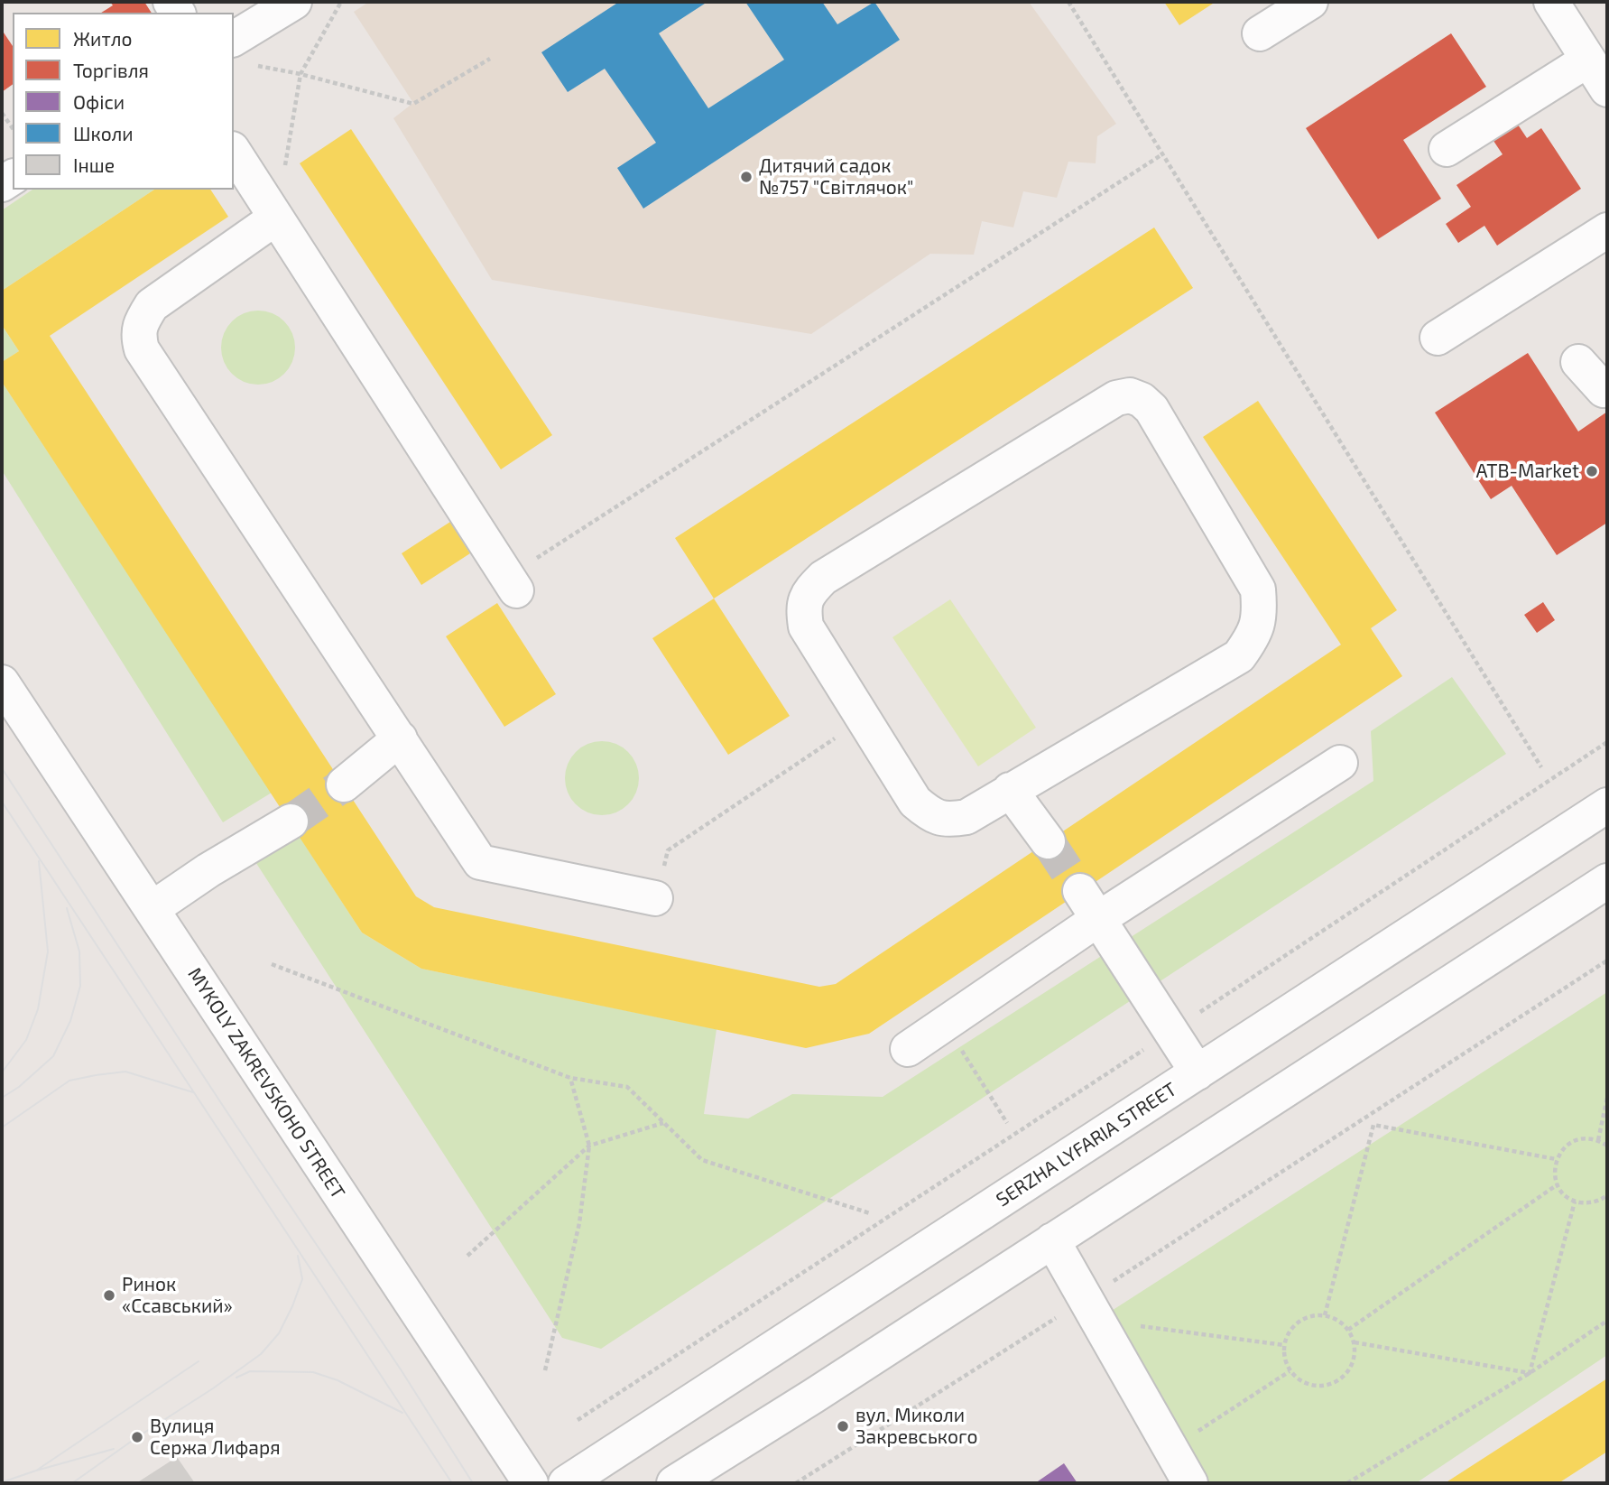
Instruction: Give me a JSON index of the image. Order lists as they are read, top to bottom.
{
  "streets": {
    "street": ["MYKOLY ZAKREVSKOHO STREET", "SERZHA LYFARIA STREET"]
  },
  "places": [
    "Дитячий садок №757 \"Світлячок\"",
    "ATB-Market",
    "Ринок «Ссавський»",
    "вул. Миколи Закревського",
    "Вулиця Сержа Лифаря"
  ],
  "legend": [
    "Житло",
    "Торгівля",
    "Офіси",
    "Школи",
    "Інше"
  ]
}
